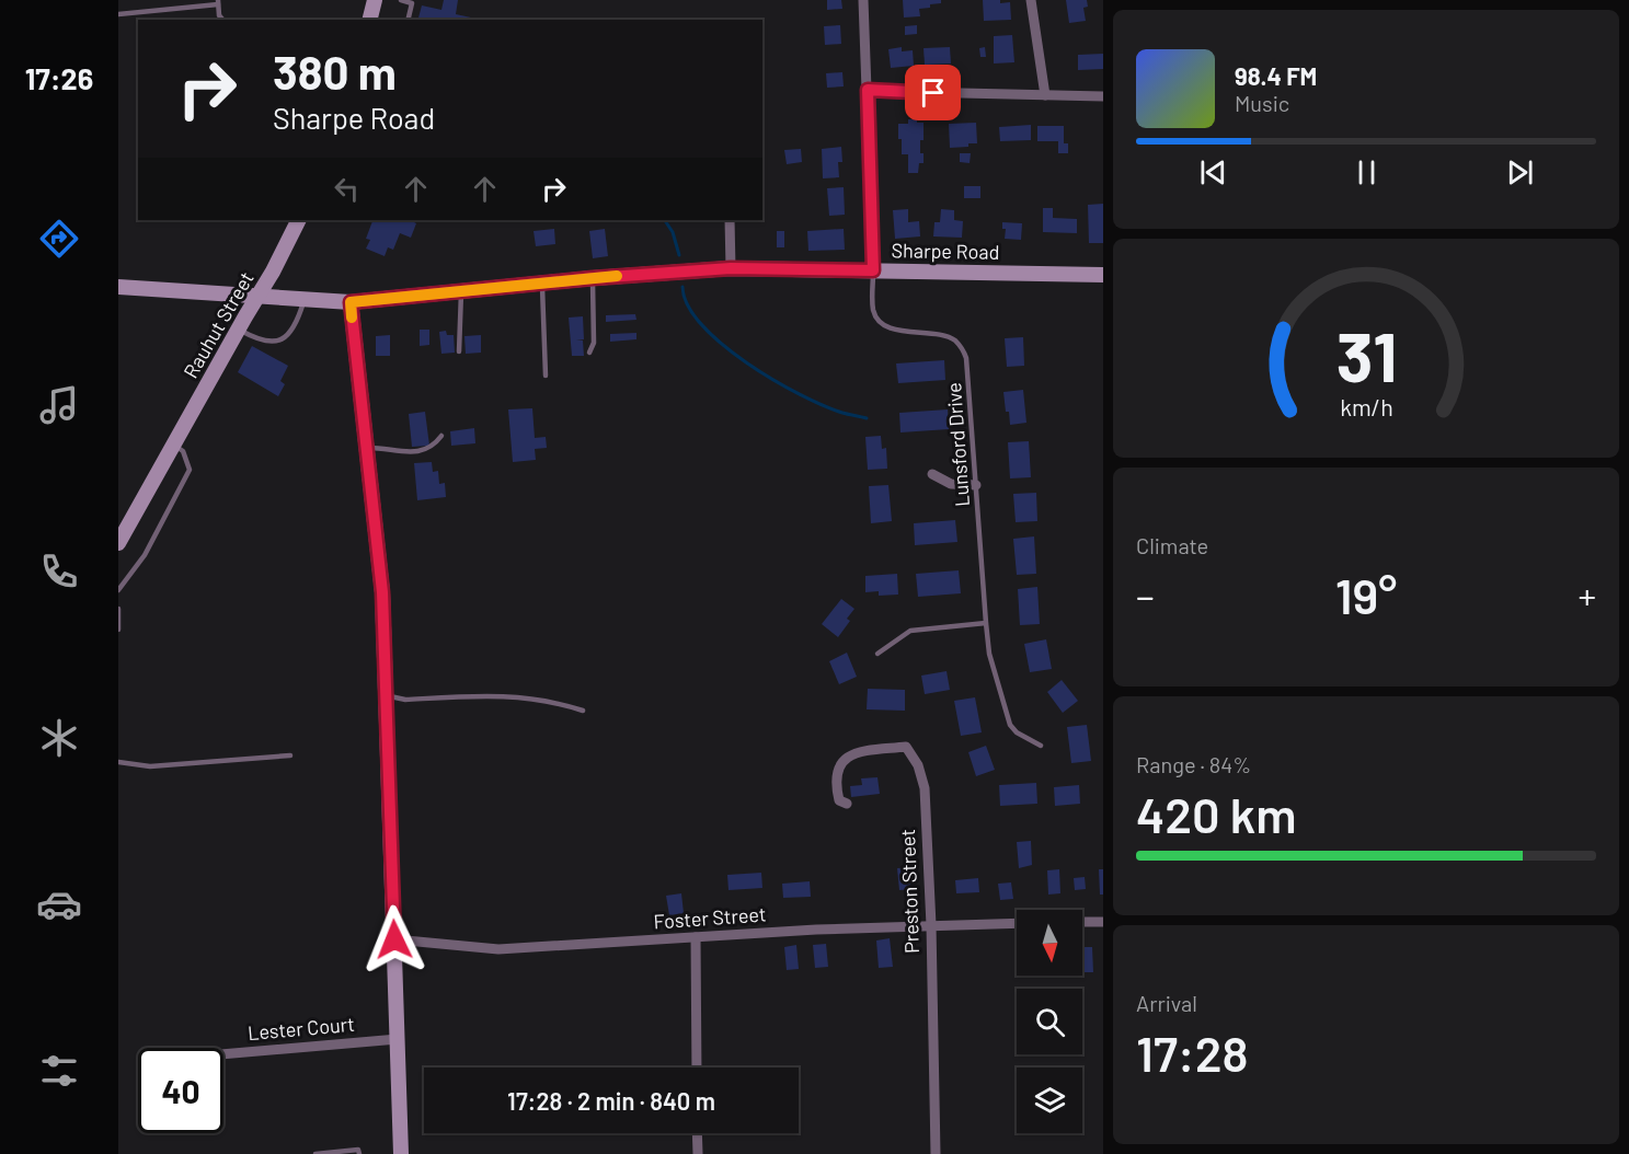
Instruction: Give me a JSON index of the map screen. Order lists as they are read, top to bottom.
{
  "streets": {
    "street": [
      "Sharpe Road",
      "Rauhut Street",
      "Preston Street",
      "Foster Street",
      "Lester Court"
    ],
    "lane": ["Lunsford Drive"]
  },
  "crossings": [
    ["Sharpe Road", "Rauhut Street"],
    ["Sharpe Road", "Lunsford Drive"],
    ["Preston Street", "Foster Street"]
  ],
  "north": "bottom",
  "page": {
    "tabs": "17:26",
    "turn": ["380 m", "Sharpe Road"],
    "song": ["98.4 FM", "Music"],
    "tile": [
      "Climate",
      ["Range · 84%", "420 km"],
      ["Arrival", "17:28"]
    ],
    "heat": ["−", "19°", "+"],
    "limit": "40",
    "trip": "17:28 · 2 min · 840 m",
    "gauge": ["31", "km/h"]
  }
}
